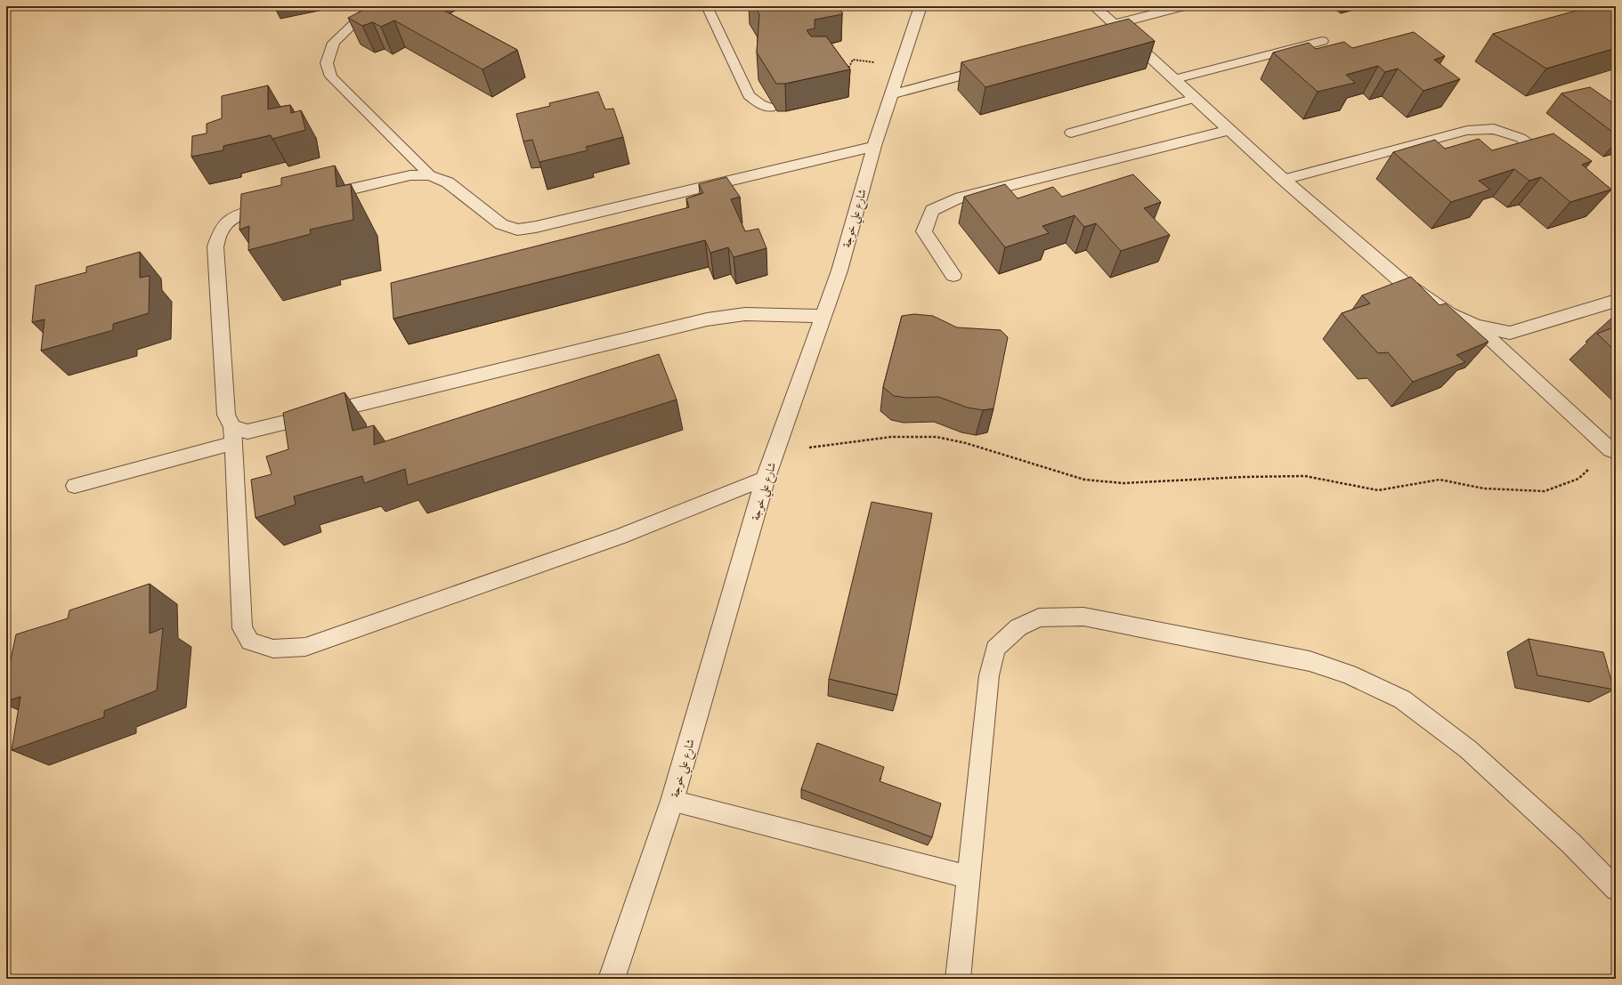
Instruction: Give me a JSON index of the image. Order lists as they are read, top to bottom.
{
  "streets": {
    "street": ["شارع علي خوجة"]
  }
}
